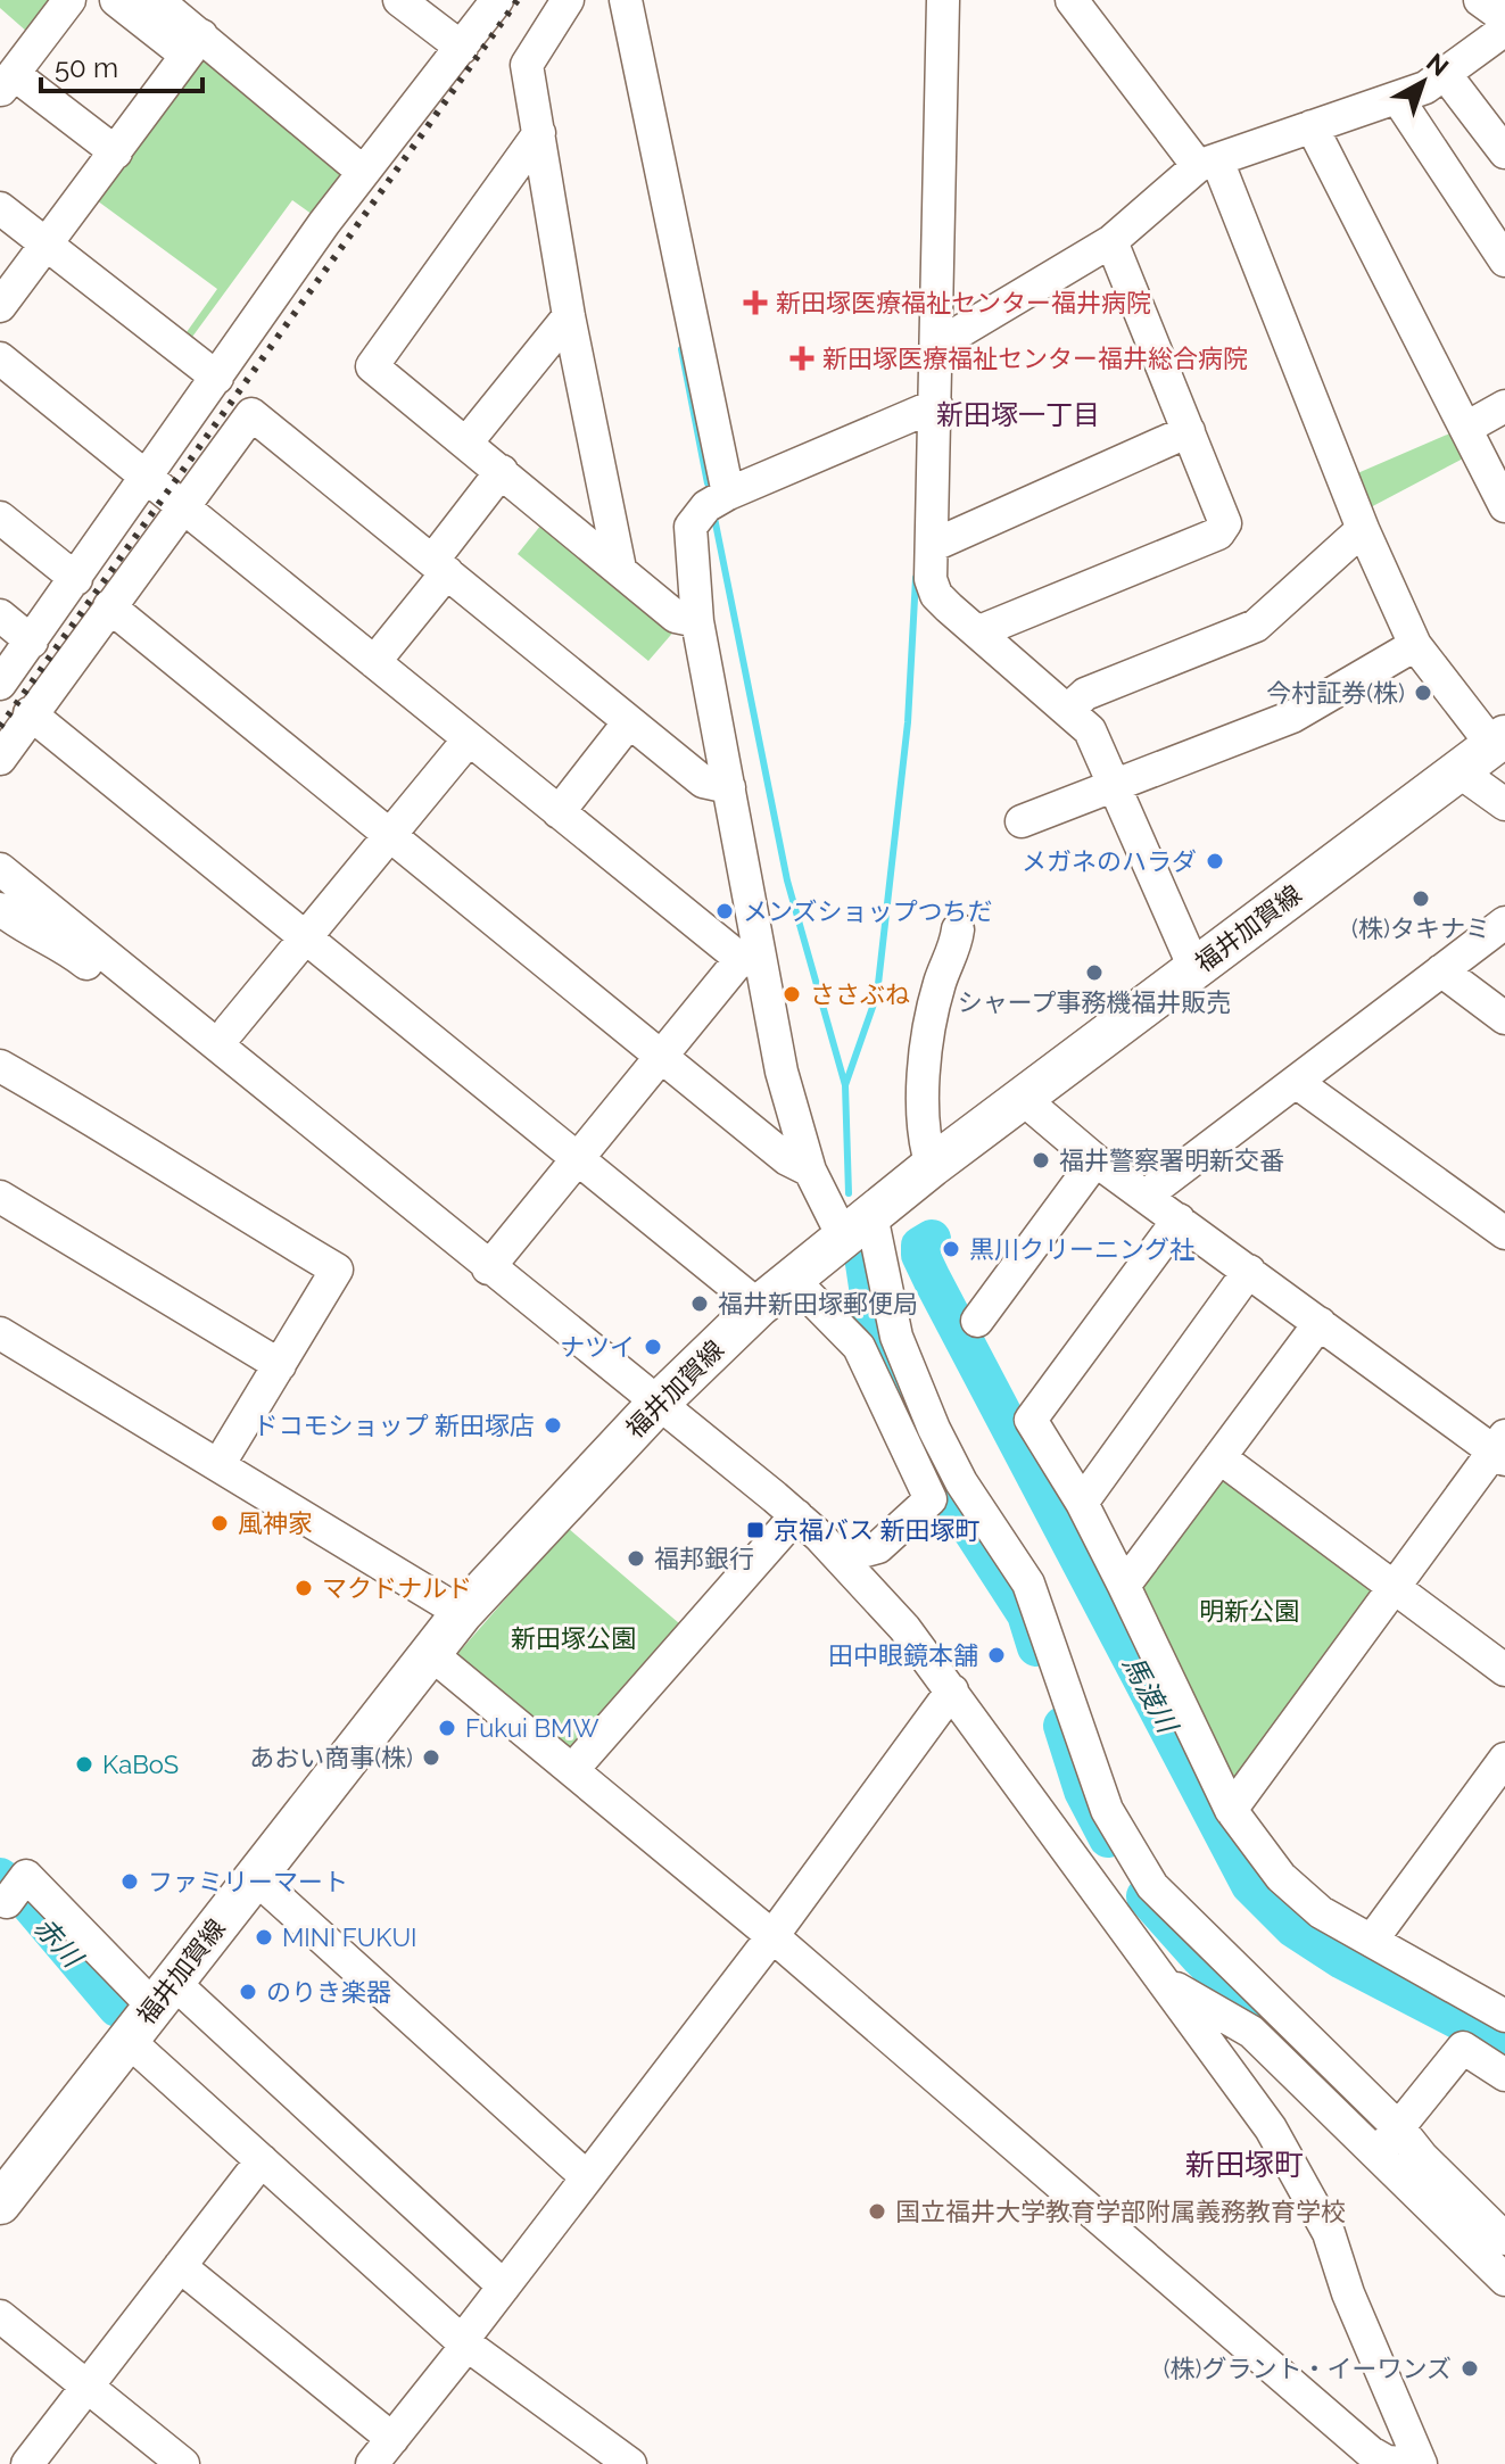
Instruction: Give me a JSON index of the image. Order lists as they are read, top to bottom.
{
  "streets": {
    "main road": ["福井加賀線"]
  },
  "districts": ["新田塚一丁目", "新田塚町"],
  "water": ["馬渡川", "赤川"],
  "parks": ["明新公園", "新田塚公園"],
  "places": {
    "health": ["新田塚医療福祉センター福井病院", "新田塚医療福祉センター福井総合病院"],
    "other": [
      "今村証券(株)",
      "メガネのハラダ",
      "(株)タキナミ",
      "メンズショップつちだ",
      "シャープ事務機福井販売",
      "ささぶね",
      "福井警察署明新交番",
      "黒川クリーニング社",
      "福井新田塚郵便局",
      "ナツイ",
      "ドコモショップ 新田塚店",
      "風神家",
      "福邦銀行",
      "マクドナルド",
      "田中眼鏡本舗",
      "Fukui BMW",
      "あおい商事(株)",
      "KaBoS",
      "ファミリーマート",
      "MINI FUKUI",
      "のりき楽器",
      "国立福井大学教育学部附属義務教育学校",
      "(株)グラント・イーワンズ"
    ],
    "transit": ["京福バス 新田塚町"]
  },
  "scale_bar": "50 m",
  "north": "top right"
}
